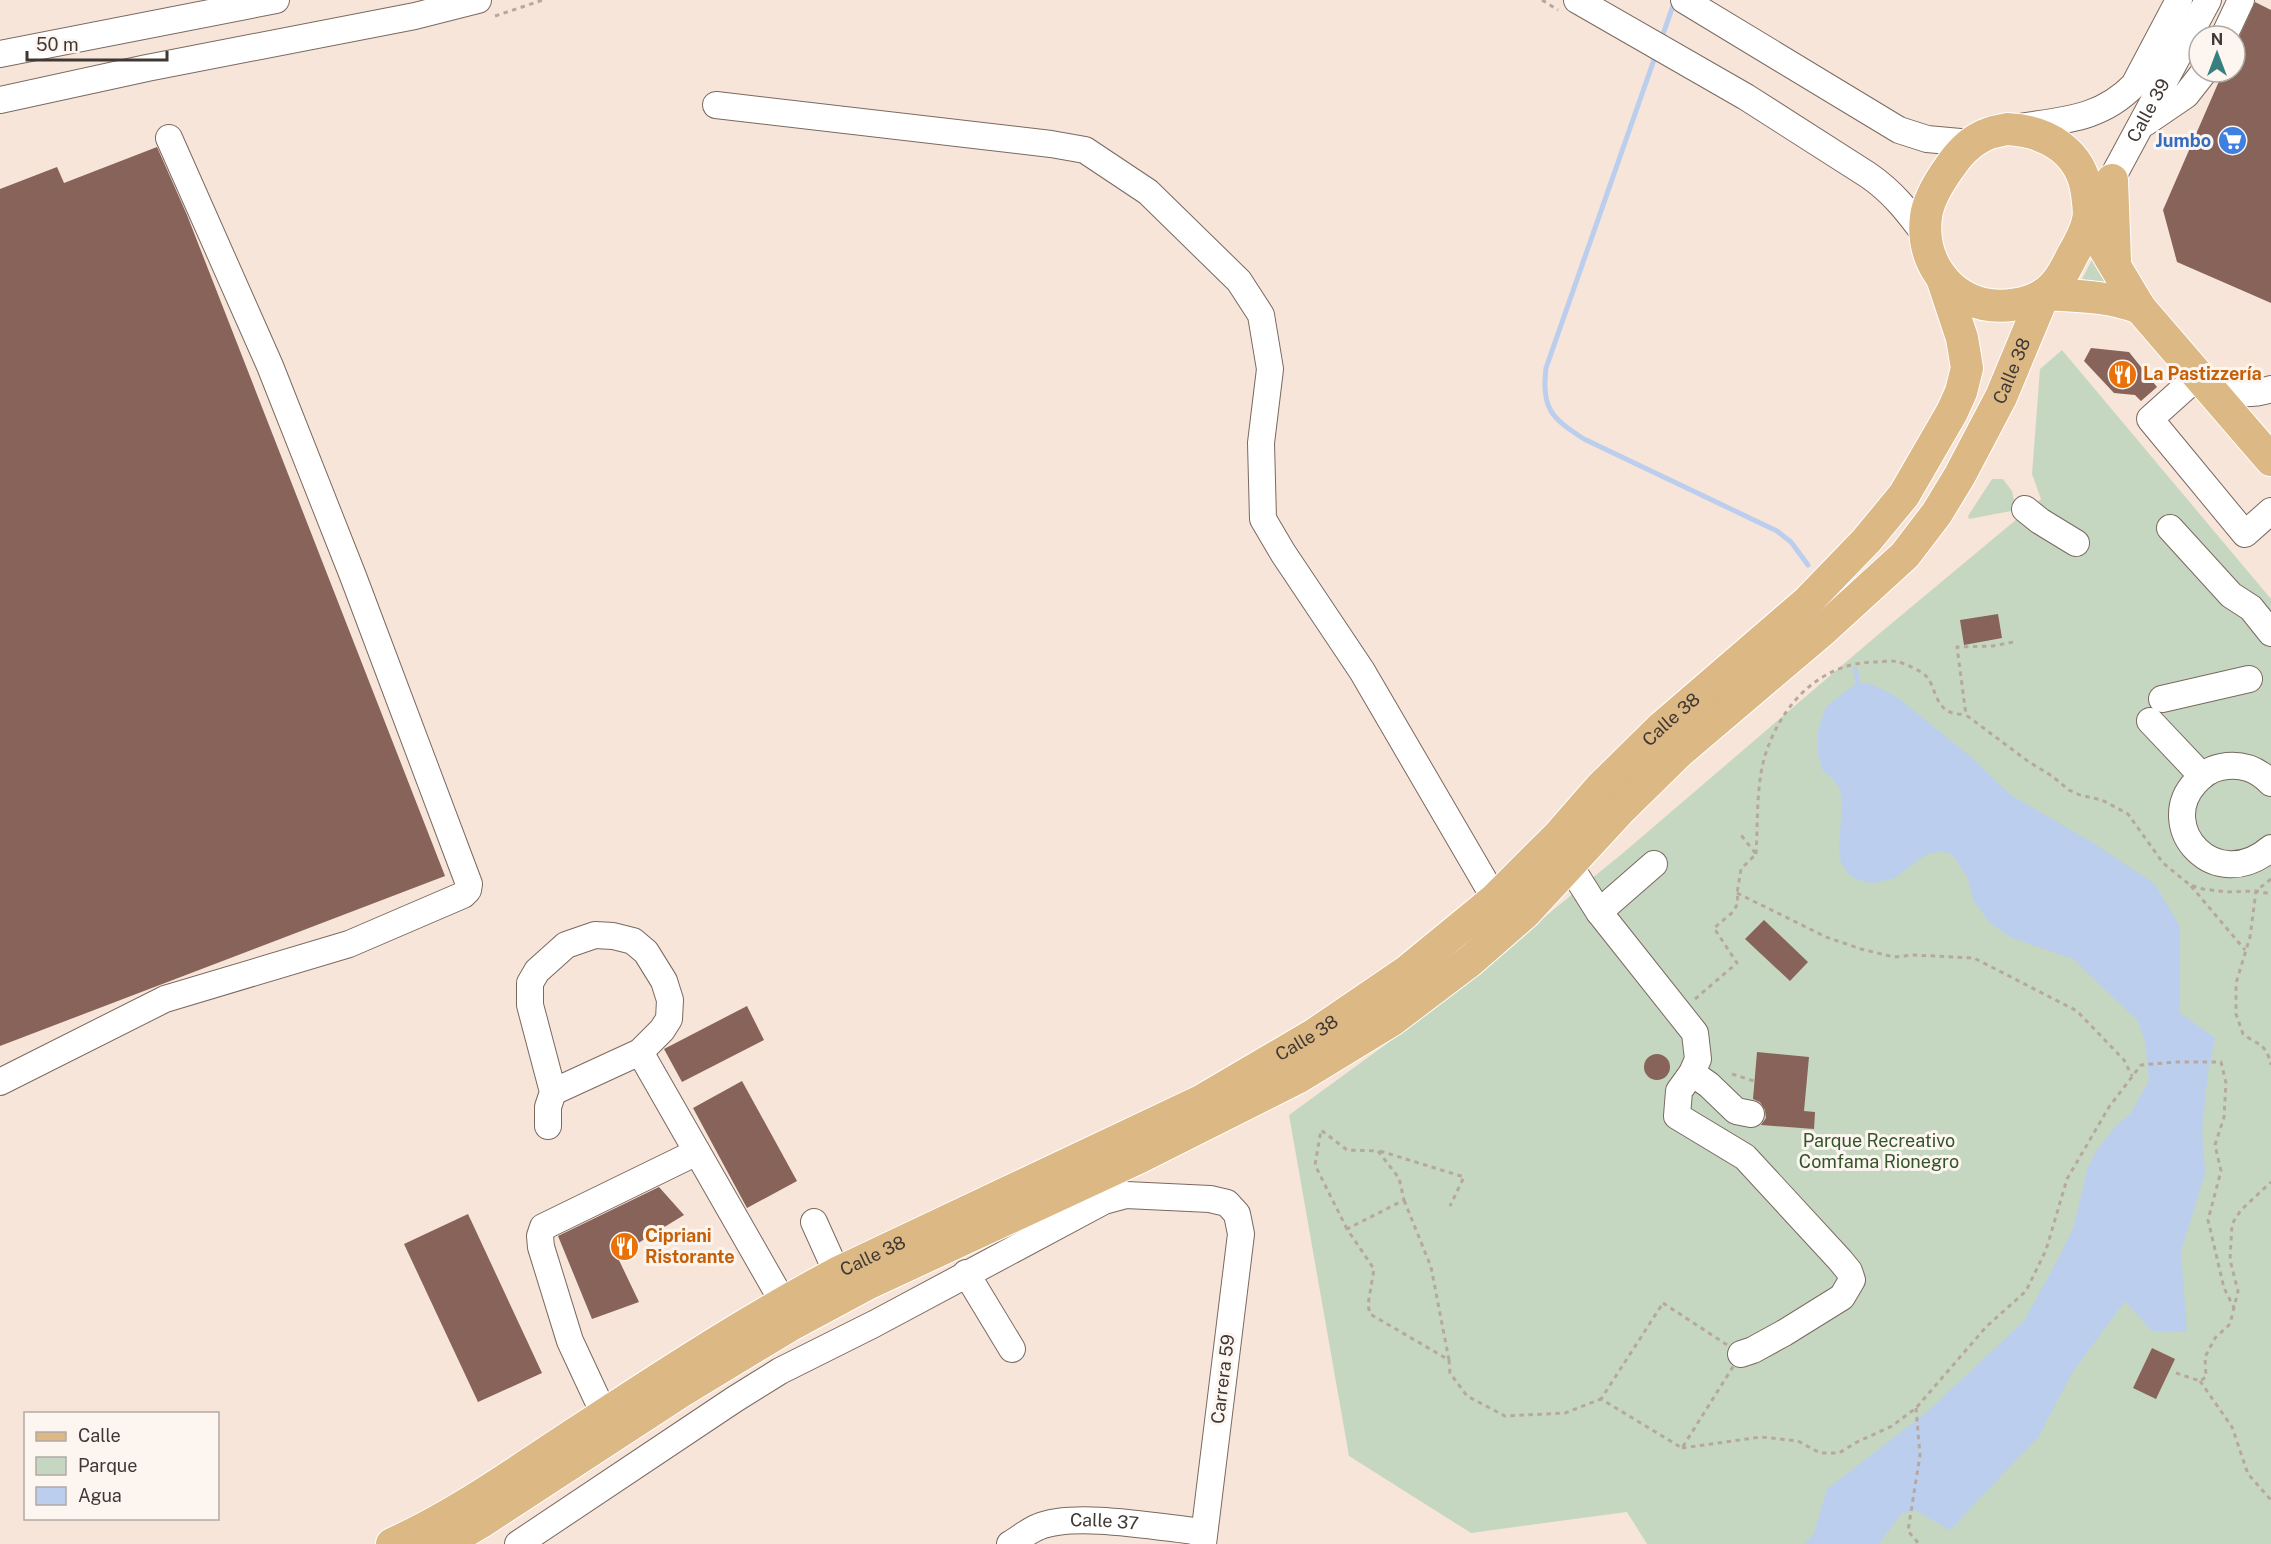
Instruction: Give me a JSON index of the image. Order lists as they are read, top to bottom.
{
  "streets": {
    "main road": ["Calle 38"],
    "street": ["Calle 39", "Carrera 59", "Calle 37"]
  },
  "crossings": [
    ["Calle 39", "Calle 38"],
    ["Carrera 59", "Calle 37"]
  ],
  "parks": ["Parque Recreativo Comfama Rionegro"],
  "places": {
    "supermarket": ["Jumbo"],
    "restaurant": ["La Pastizzería", "Cipriani Ristorante"]
  },
  "legend": ["Calle", "Parque", "Agua"],
  "scale_bar": "50 m",
  "north": "top"
}
